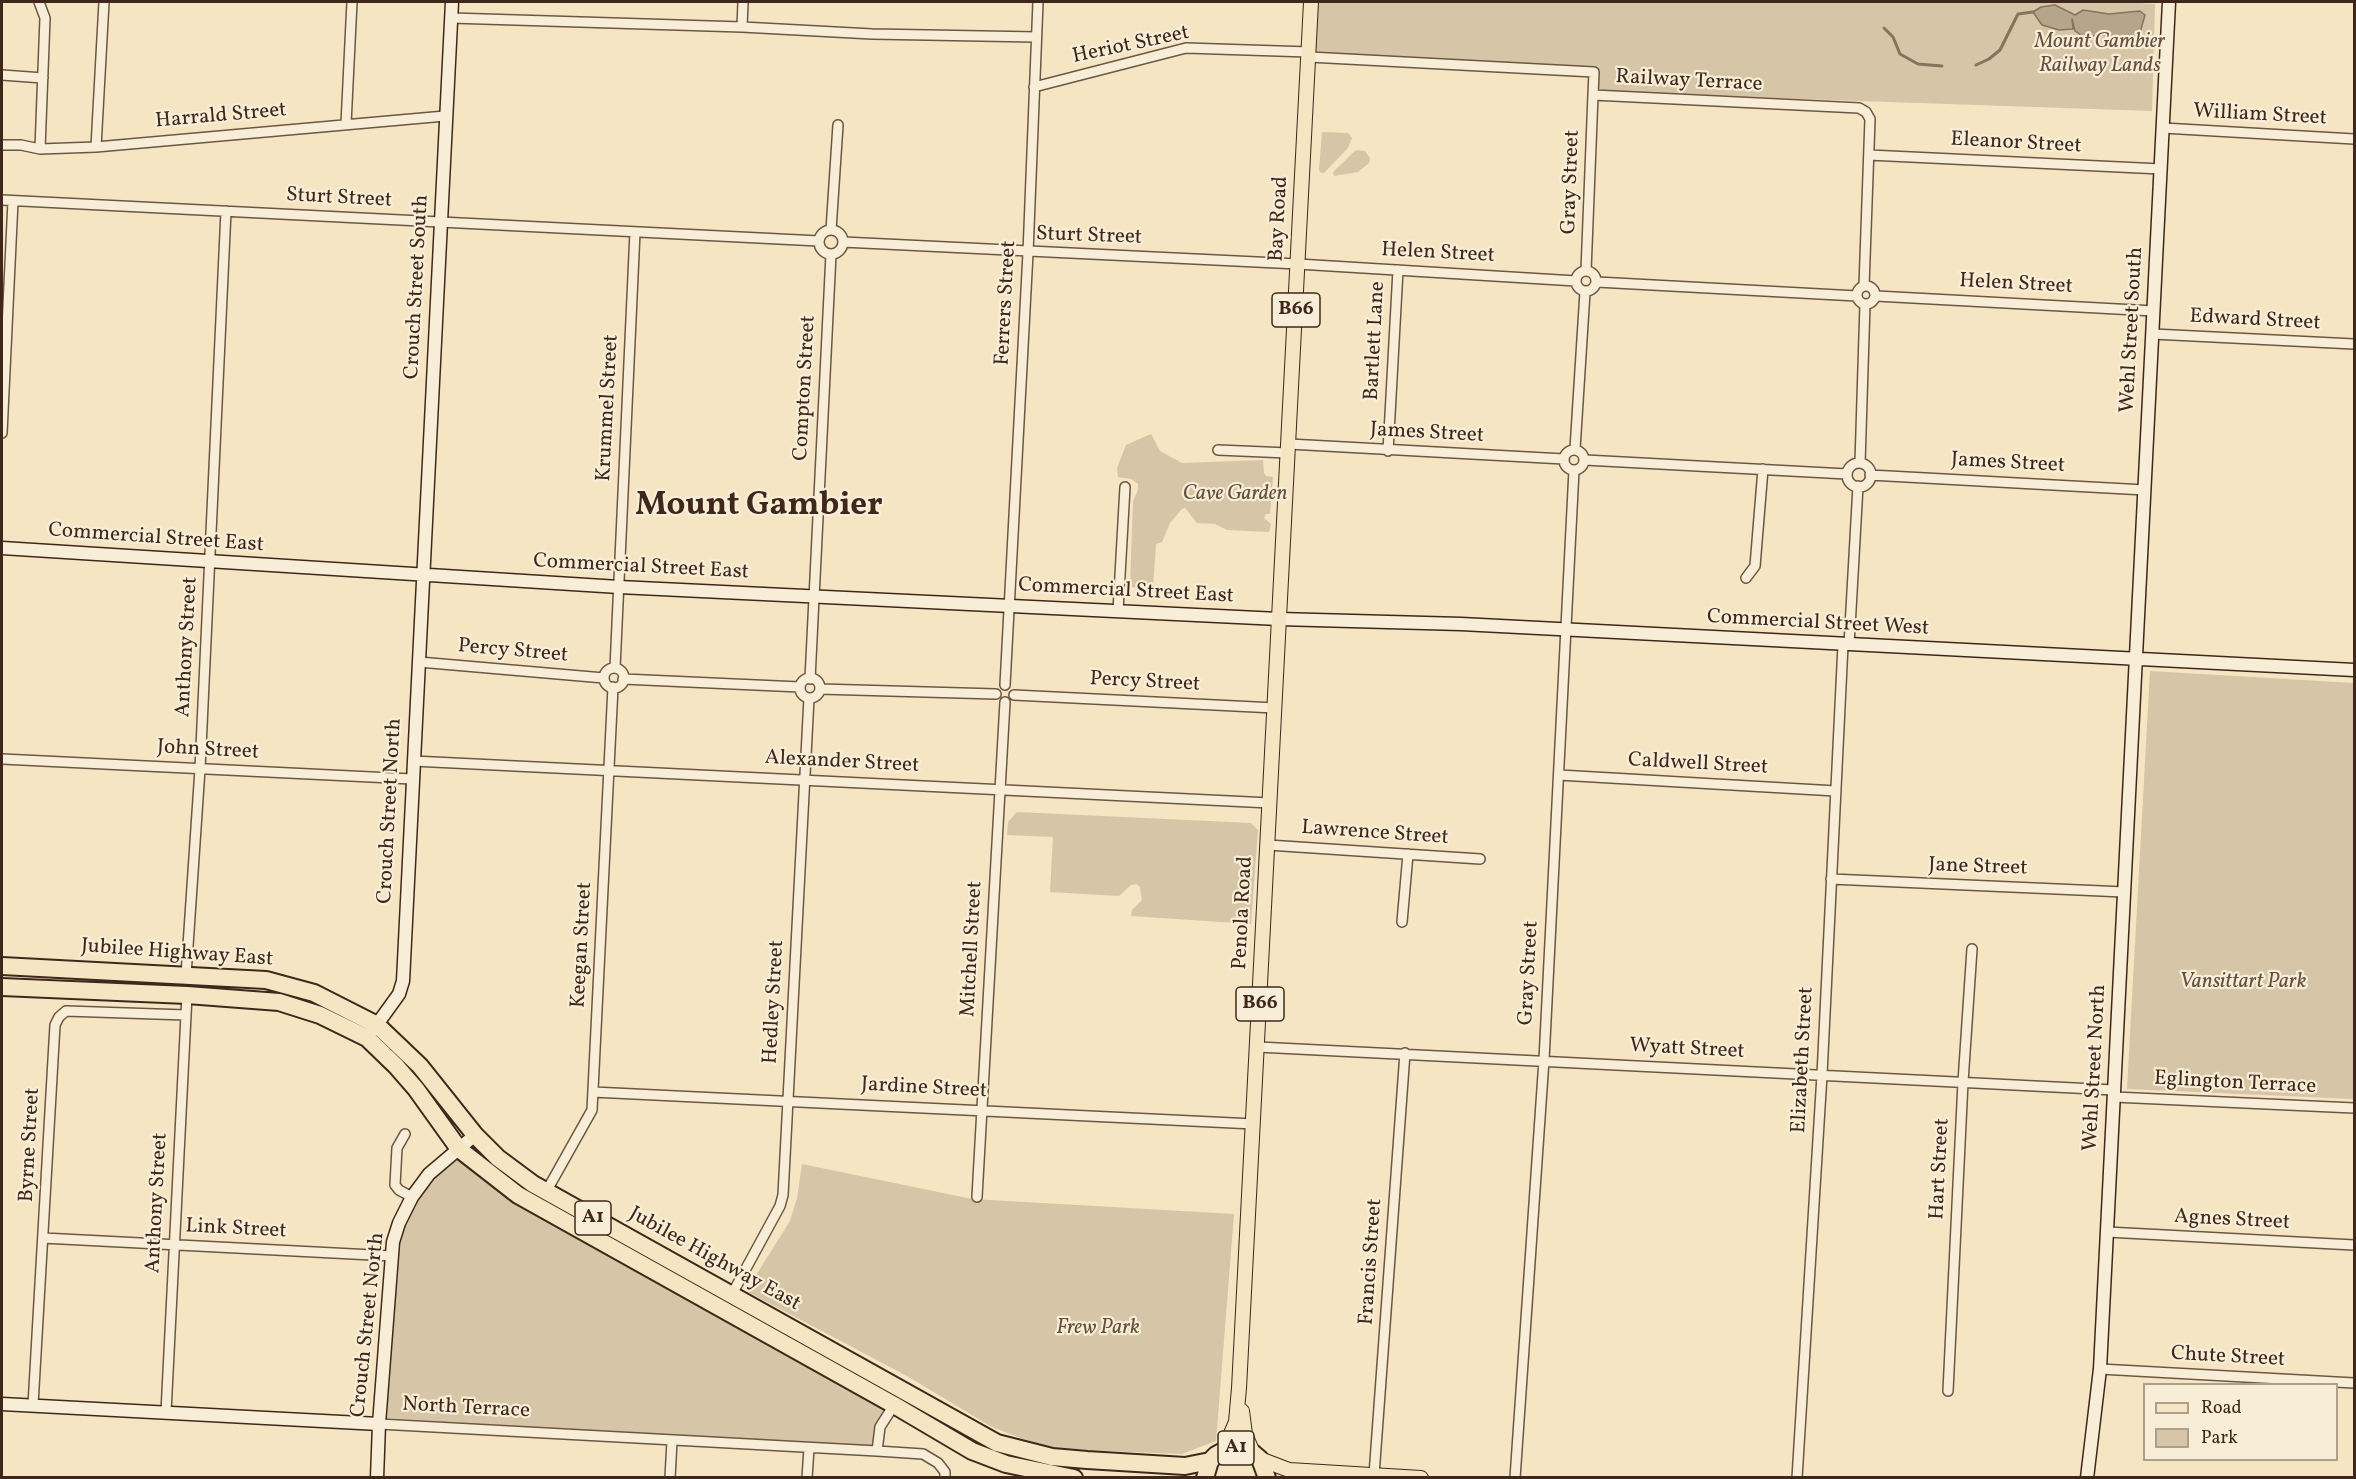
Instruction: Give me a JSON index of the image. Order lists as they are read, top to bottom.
{
  "streets": {
    "highway": ["Jubilee Highway East", "A1"],
    "main road": ["Bay Road", "B66", "Penola Road"],
    "street": [
      "Heriot Street",
      "Railway Terrace",
      "William Street",
      "Harrald Street",
      "Eleanor Street",
      "Gray Street",
      "Sturt Street",
      "Helen Street",
      "Crouch Street South",
      "Ferrers Street",
      "Edward Street",
      "Wehl Street South",
      "Bartlett Lane",
      "Compton Street",
      "Krummel Street",
      "James Street",
      "Commercial Street East",
      "Commercial Street West",
      "Anthony Street",
      "Percy Street",
      "John Street",
      "Alexander Street",
      "Caldwell Street",
      "Crouch Street North",
      "Lawrence Street",
      "Jane Street",
      "Keegan Street",
      "Mitchell Street",
      "Hedley Street",
      "Wyatt Street",
      "Elizabeth Street",
      "Wehl Street North",
      "Eglington Terrace",
      "Jardine Street",
      "Byrne Street",
      "Hart Street",
      "Agnes Street",
      "Link Street",
      "Francis Street",
      "Chute Street",
      "North Terrace"
    ]
  },
  "crossings": [
    ["Heriot Street", "Railway Terrace"],
    ["Heriot Street", "Bay Road"],
    ["Heriot Street", "Ferrers Street"],
    ["Railway Terrace", "Eleanor Street"],
    ["Railway Terrace", "Gray Street"],
    ["Railway Terrace", "Bay Road"],
    ["William Street", "Wehl Street South"],
    ["Harrald Street", "Crouch Street South"],
    ["Eleanor Street", "Wehl Street South"],
    ["Gray Street", "Helen Street"],
    ["Gray Street", "James Street"],
    ["Gray Street", "Commercial Street West"],
    ["Gray Street", "Caldwell Street"],
    ["Gray Street", "Wyatt Street"],
    ["Sturt Street", "Bay Road"],
    ["Sturt Street", "Helen Street"],
    ["Sturt Street", "Crouch Street South"],
    ["Sturt Street", "Ferrers Street"],
    ["Sturt Street", "Compton Street"],
    ["Sturt Street", "Krummel Street"],
    ["Sturt Street", "Anthony Street"],
    ["Bay Road", "Helen Street"],
    ["Bay Road", "James Street"],
    ["Bay Road", "Commercial Street East"],
    ["Bay Road", "Commercial Street West"],
    ["Bay Road", "Penola Road"],
    ["Helen Street", "Wehl Street South"],
    ["Helen Street", "Bartlett Lane"],
    ["Crouch Street South", "Commercial Street East"],
    ["Crouch Street South", "Crouch Street North"],
    ["Ferrers Street", "Commercial Street East"],
    ["Edward Street", "Wehl Street South"],
    ["Wehl Street South", "James Street"],
    ["Wehl Street South", "Commercial Street West"],
    ["Wehl Street South", "Wehl Street North"],
    ["Bartlett Lane", "James Street"],
    ["Compton Street", "Commercial Street East"],
    ["Krummel Street", "Commercial Street East"],
    ["James Street", "Elizabeth Street"],
    ["Commercial Street East", "Commercial Street West"],
    ["Commercial Street East", "Anthony Street"],
    ["Commercial Street East", "Crouch Street North"],
    ["Commercial Street East", "Penola Road"],
    ["Commercial Street West", "Penola Road"],
    ["Commercial Street West", "Elizabeth Street"],
    ["Commercial Street West", "Wehl Street North"],
    ["Anthony Street", "John Street"],
    ["Anthony Street", "Jubilee Highway East"],
    ["Anthony Street", "Byrne Street"],
    ["Anthony Street", "Link Street"],
    ["Anthony Street", "North Terrace"],
    ["Percy Street", "Crouch Street North"],
    ["Percy Street", "Penola Road"],
    ["Percy Street", "Keegan Street"],
    ["Percy Street", "Mitchell Street"],
    ["John Street", "Crouch Street North"],
    ["Alexander Street", "Crouch Street North"],
    ["Alexander Street", "Penola Road"],
    ["Alexander Street", "Keegan Street"],
    ["Alexander Street", "Mitchell Street"],
    ["Alexander Street", "Hedley Street"],
    ["Caldwell Street", "Elizabeth Street"],
    ["Crouch Street North", "Jubilee Highway East"],
    ["Crouch Street North", "Link Street"],
    ["Crouch Street North", "North Terrace"],
    ["Lawrence Street", "Penola Road"],
    ["Jane Street", "Elizabeth Street"],
    ["Jane Street", "Wehl Street North"],
    ["Penola Road", "Wyatt Street"],
    ["Penola Road", "Jardine Street"],
    ["Penola Road", "A1"],
    ["Keegan Street", "Jubilee Highway East"],
    ["Keegan Street", "Jardine Street"],
    ["Mitchell Street", "Jardine Street"],
    ["Jubilee Highway East", "Hedley Street"],
    ["Jubilee Highway East", "A1"],
    ["Hedley Street", "Jardine Street"],
    ["Wyatt Street", "Elizabeth Street"],
    ["Wyatt Street", "Wehl Street North"],
    ["Wyatt Street", "Eglington Terrace"],
    ["Wyatt Street", "Hart Street"],
    ["Wyatt Street", "Francis Street"],
    ["Wehl Street North", "Eglington Terrace"],
    ["Wehl Street North", "Agnes Street"],
    ["Wehl Street North", "Chute Street"],
    ["Byrne Street", "Link Street"],
    ["Byrne Street", "North Terrace"]
  ],
  "districts": ["Mount Gambier"],
  "parks": [
    "Mount Gambier Railway Lands",
    "Cave Garden",
    "Vansittart Park",
    "Frew Park"
  ],
  "legend": ["Road", "Park"]
}
